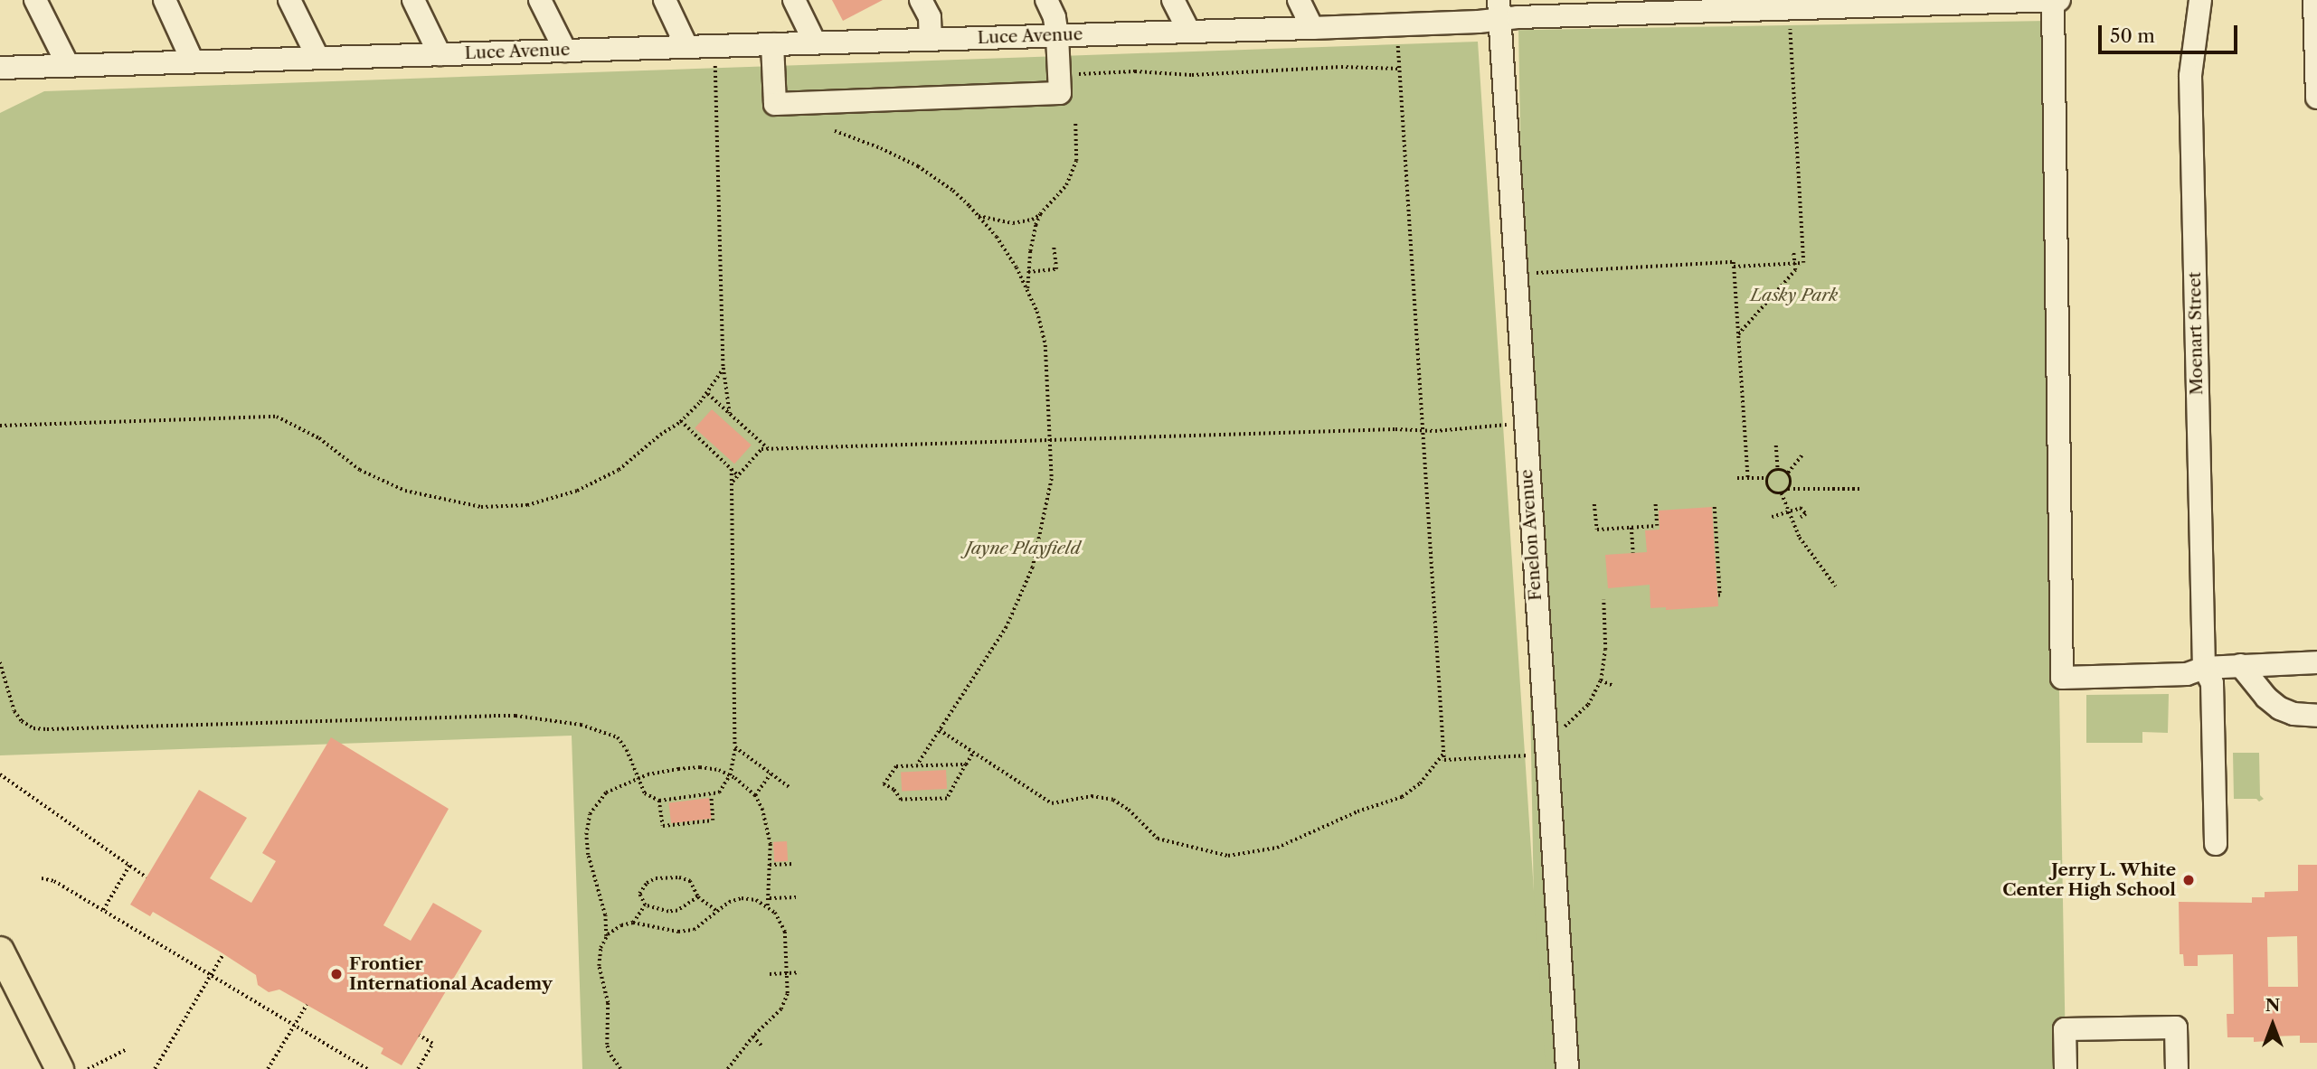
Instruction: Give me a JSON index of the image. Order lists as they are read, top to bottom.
{
  "streets": {
    "street": ["Luce Avenue", "Moenart Street", "Fenelon Avenue"]
  },
  "crossings": [
    ["Luce Avenue", "Fenelon Avenue"]
  ],
  "parks": ["Lasky Park", "Jayne Playfield"],
  "places": ["Jerry L. White Center High School", "Frontier International Academy"],
  "scale_bar": "50 m",
  "north": "top"
}
